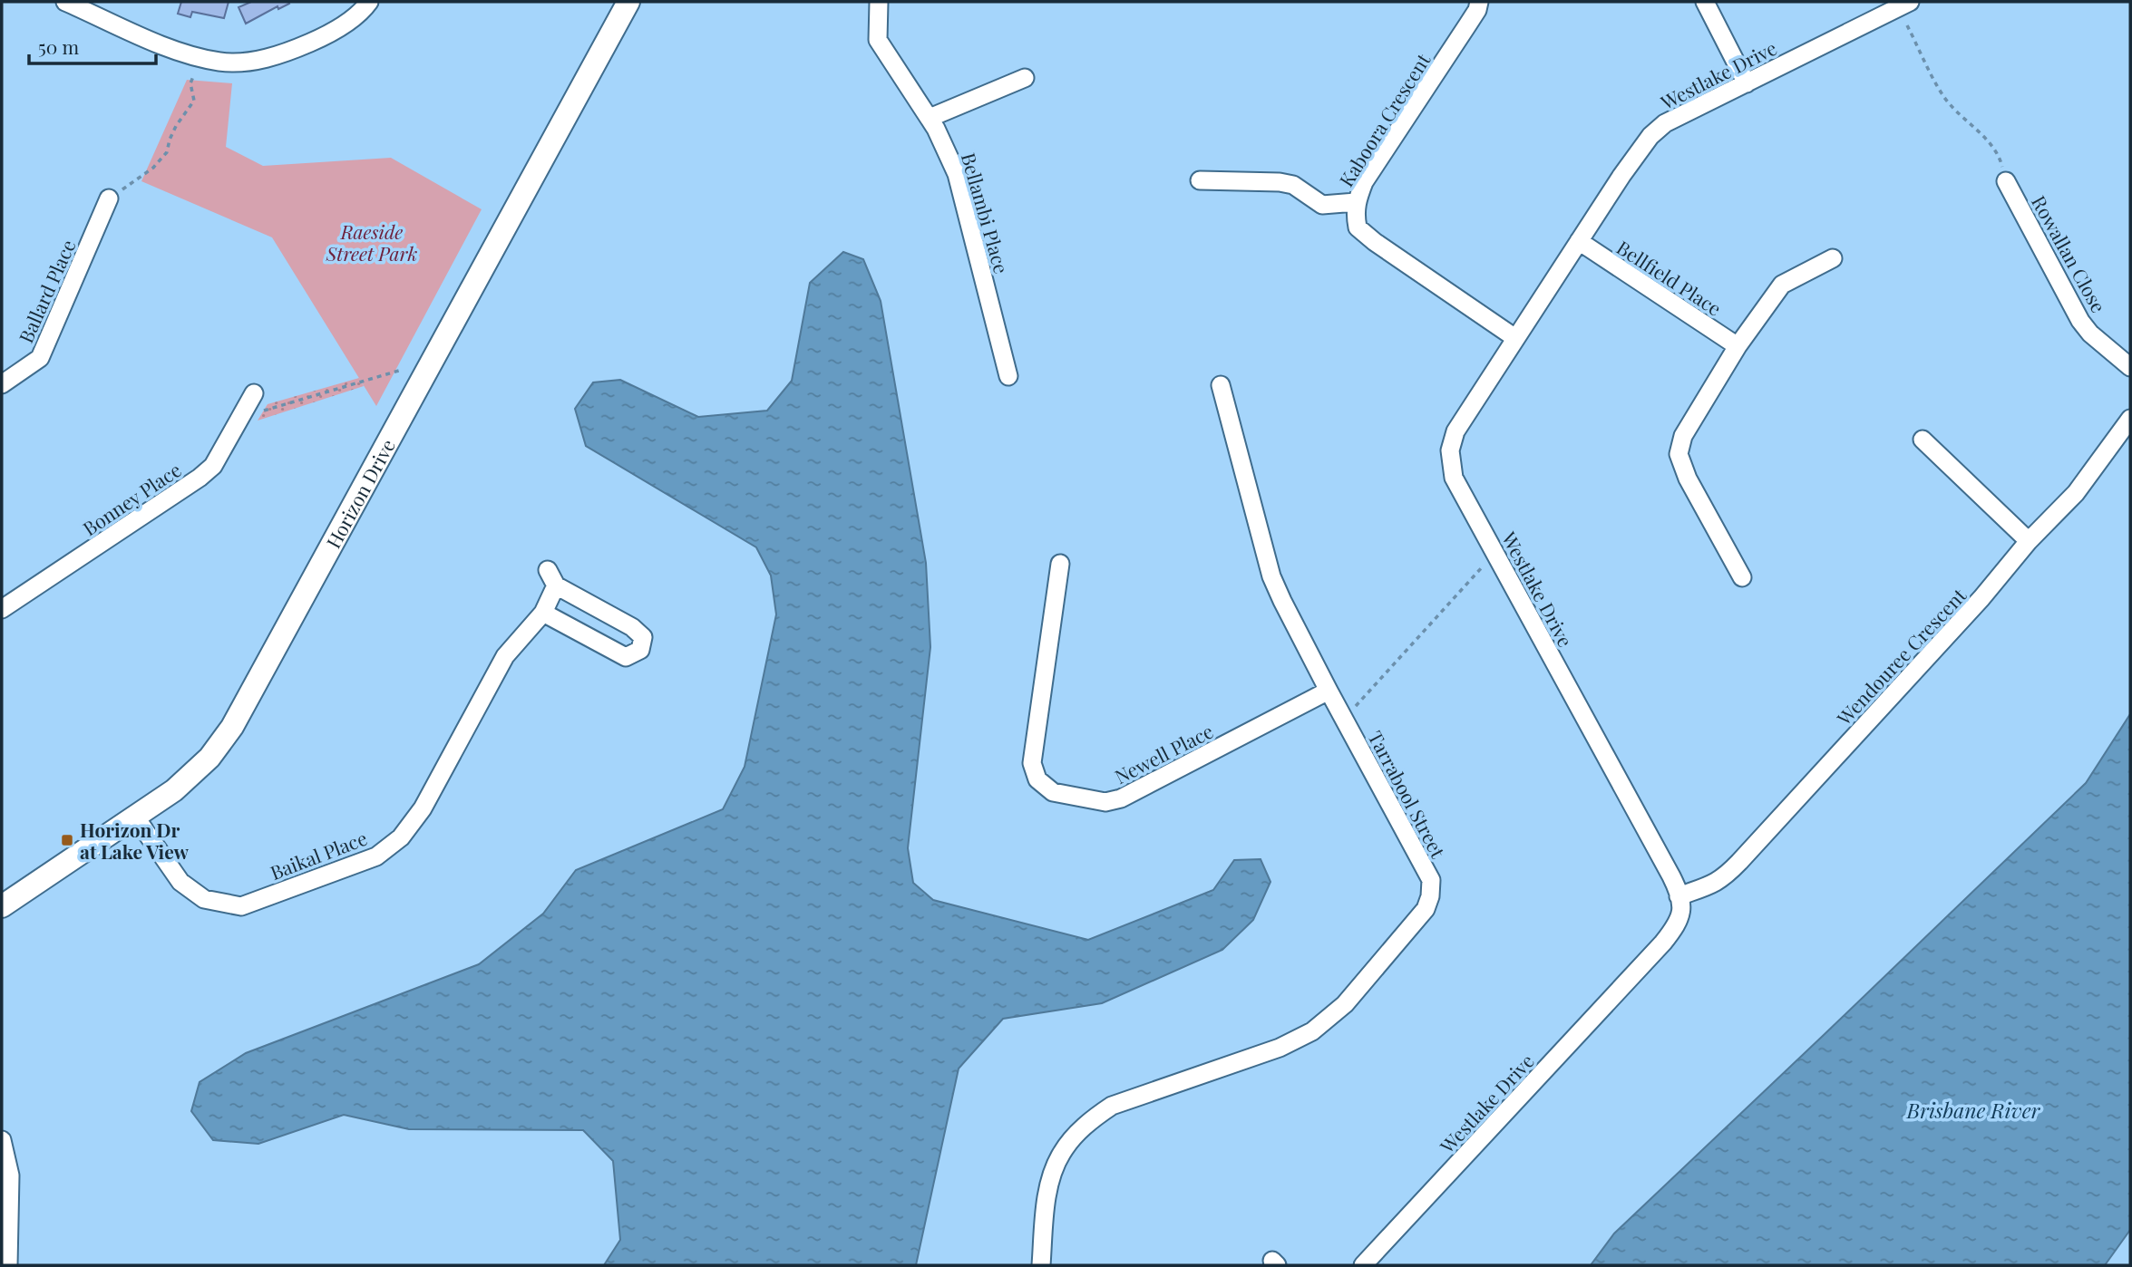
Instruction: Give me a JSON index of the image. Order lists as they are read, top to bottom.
{
  "streets": {
    "street": [
      "Westlake Drive",
      "Kaboora Crescent",
      "Bellambi Place",
      "Rowallan Close",
      "Bellfield Place",
      "Ballard Place",
      "Horizon Drive",
      "Bonney Place",
      "Wendouree Crescent",
      "Newell Place",
      "Tarrabool Street",
      "Baikal Place"
    ]
  },
  "crossings": [
    ["Westlake Drive", "Kaboora Crescent"],
    ["Westlake Drive", "Bellfield Place"],
    ["Westlake Drive", "Wendouree Crescent"],
    ["Horizon Drive", "Baikal Place"],
    ["Newell Place", "Tarrabool Street"]
  ],
  "water": ["Brisbane River"],
  "parks": ["Raeside Street Park"],
  "places": {
    "transit": ["Horizon Dr at Lake View"]
  },
  "scale_bar": "50 m"
}
